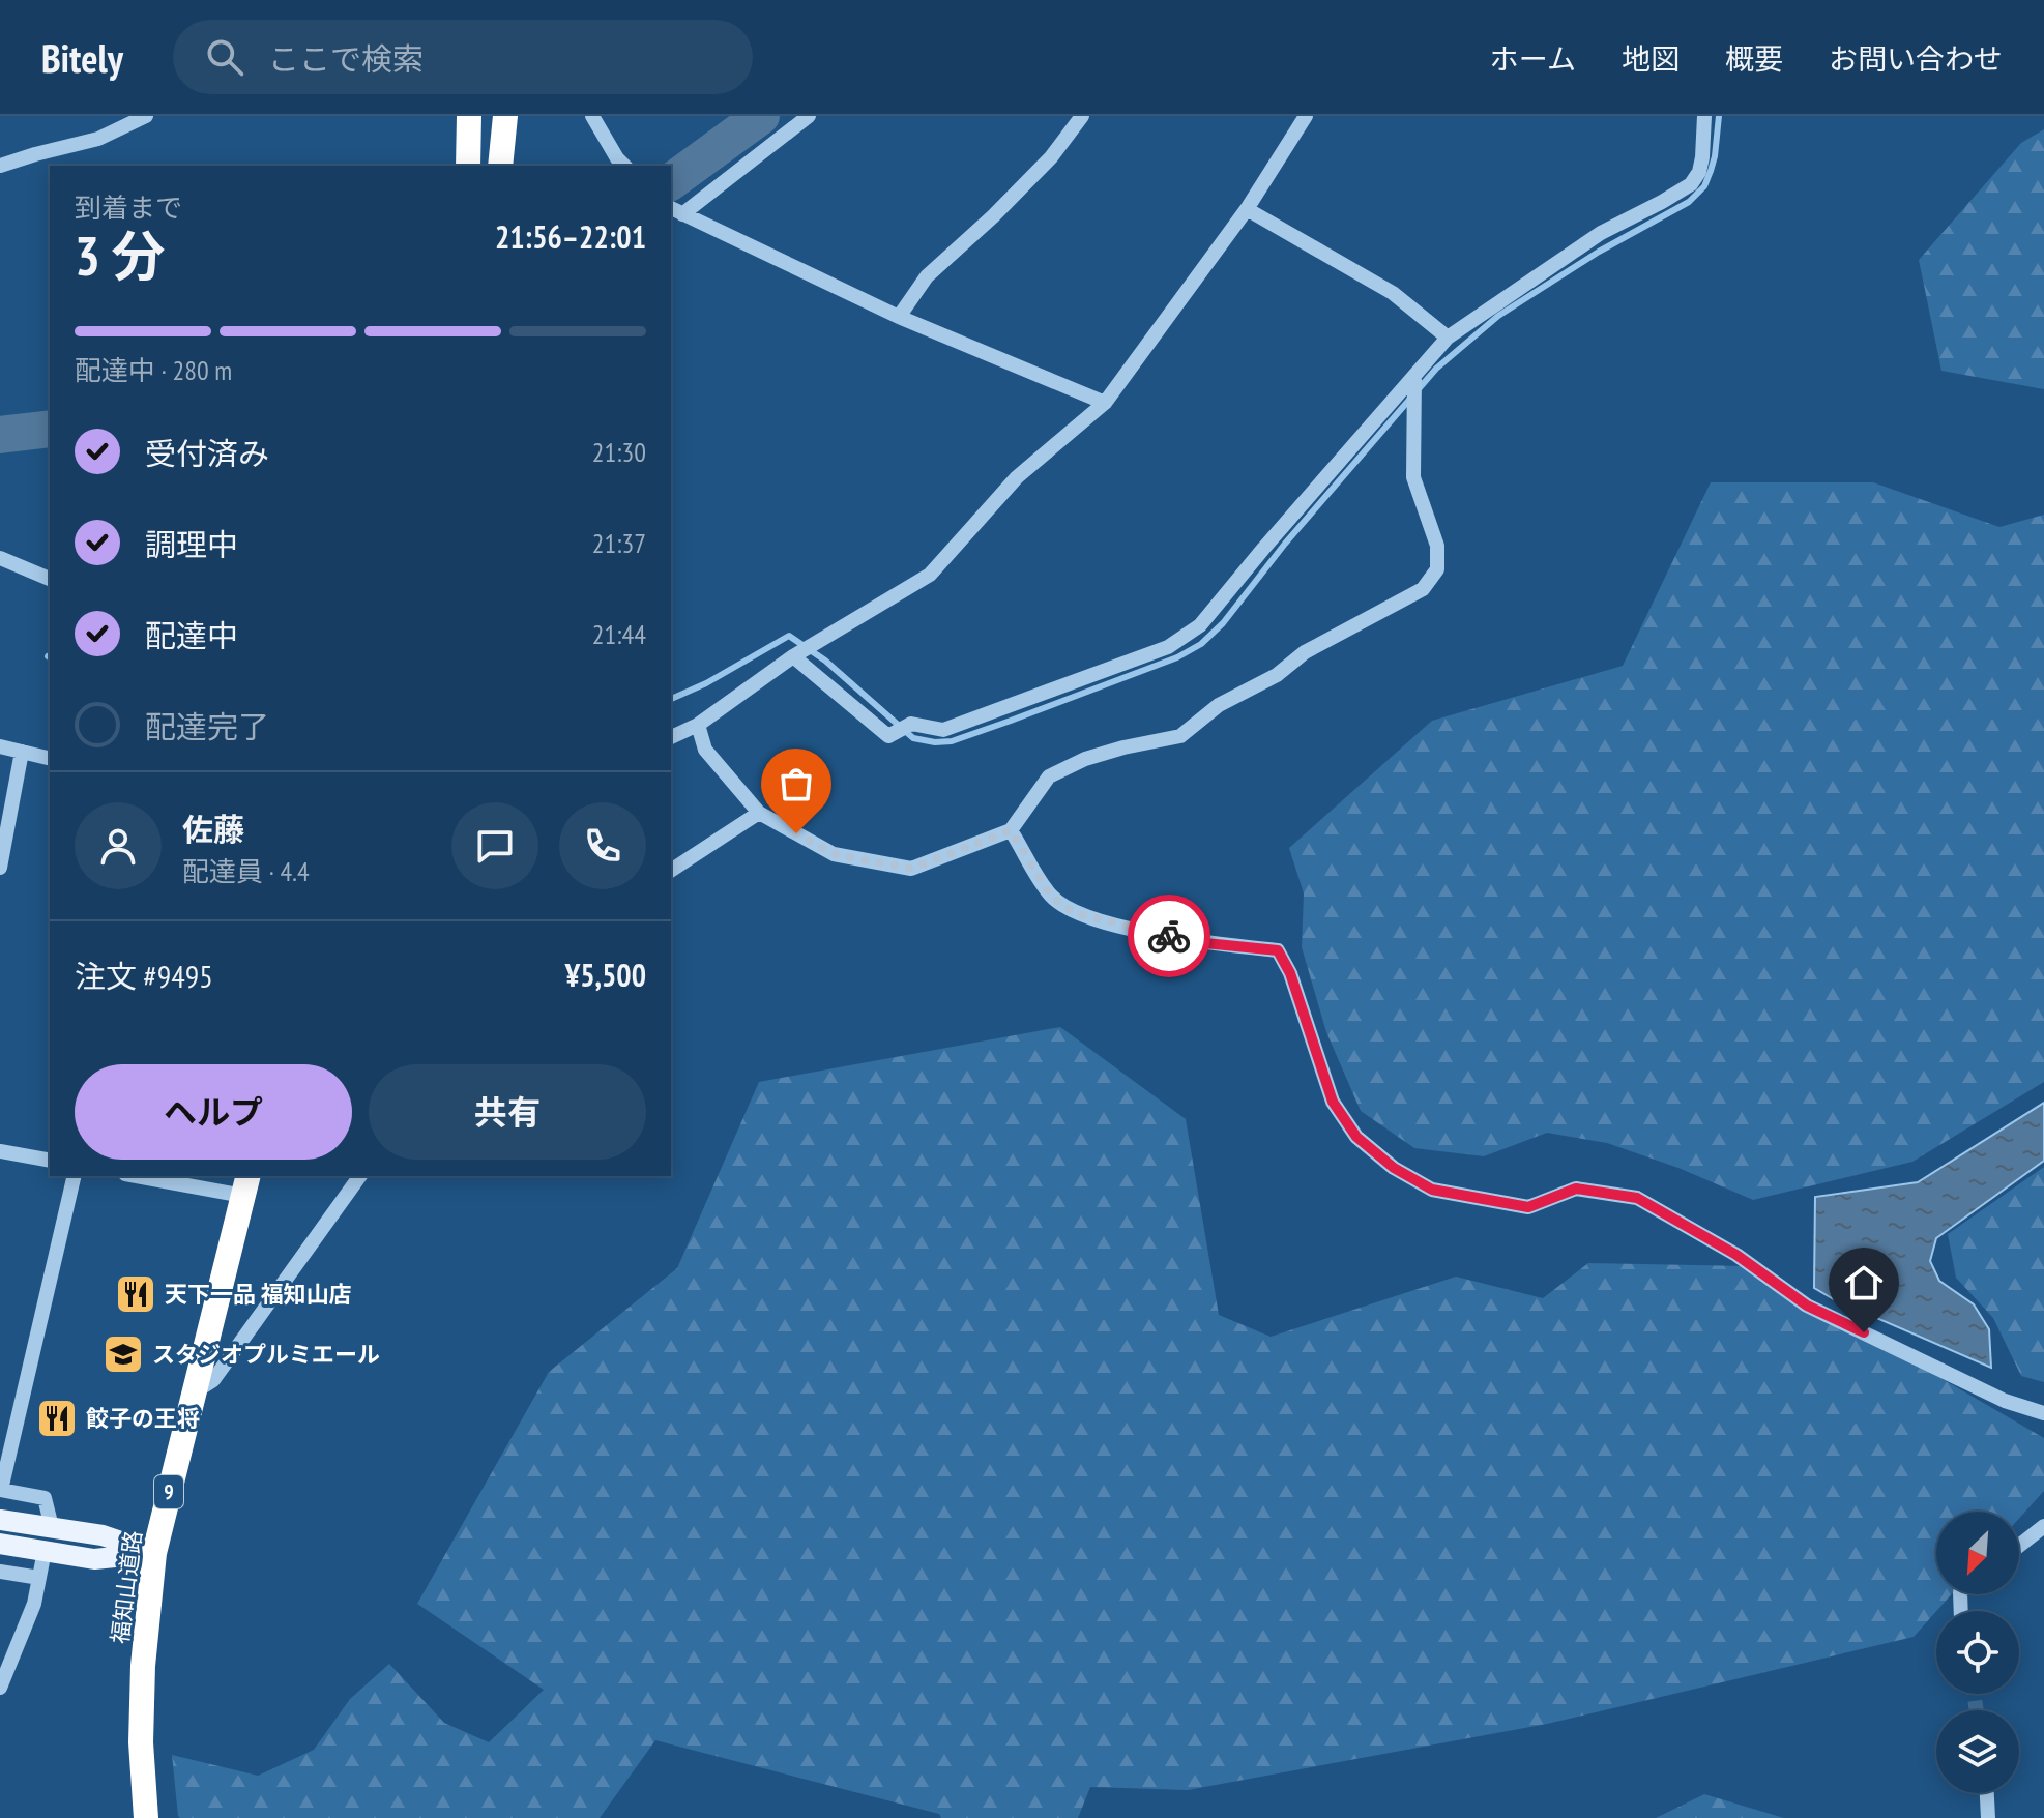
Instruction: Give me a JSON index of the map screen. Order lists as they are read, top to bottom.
{
  "streets": {
    "highway": ["9", "福知山道路"]
  },
  "places": {
    "restaurant": ["天下一品 福知山店", "餃子の王将"],
    "school or university": ["スタジオプルミエール"]
  },
  "north": "bottom left",
  "page": {
    "header": "Bitely",
    "search": "ここで検索",
    "nav": [
      "ホーム",
      "地図",
      "概要",
      "お問い合わせ"
    ],
    "heading": ["3 分", "到着まで", "21:56–22:01"],
    "panel": [
      "佐藤",
      "配達員 · 4.4",
      "注文 #9495",
      "¥5,500"
    ],
    "bar": "配達中 · 280 m",
    "list": [
      ["受付済み", "21:30"],
      ["調理中", "21:37"],
      ["配達中", "21:44"],
      "配達完了"
    ],
    "buttons": ["ヘルプ", "共有"]
  }
}
